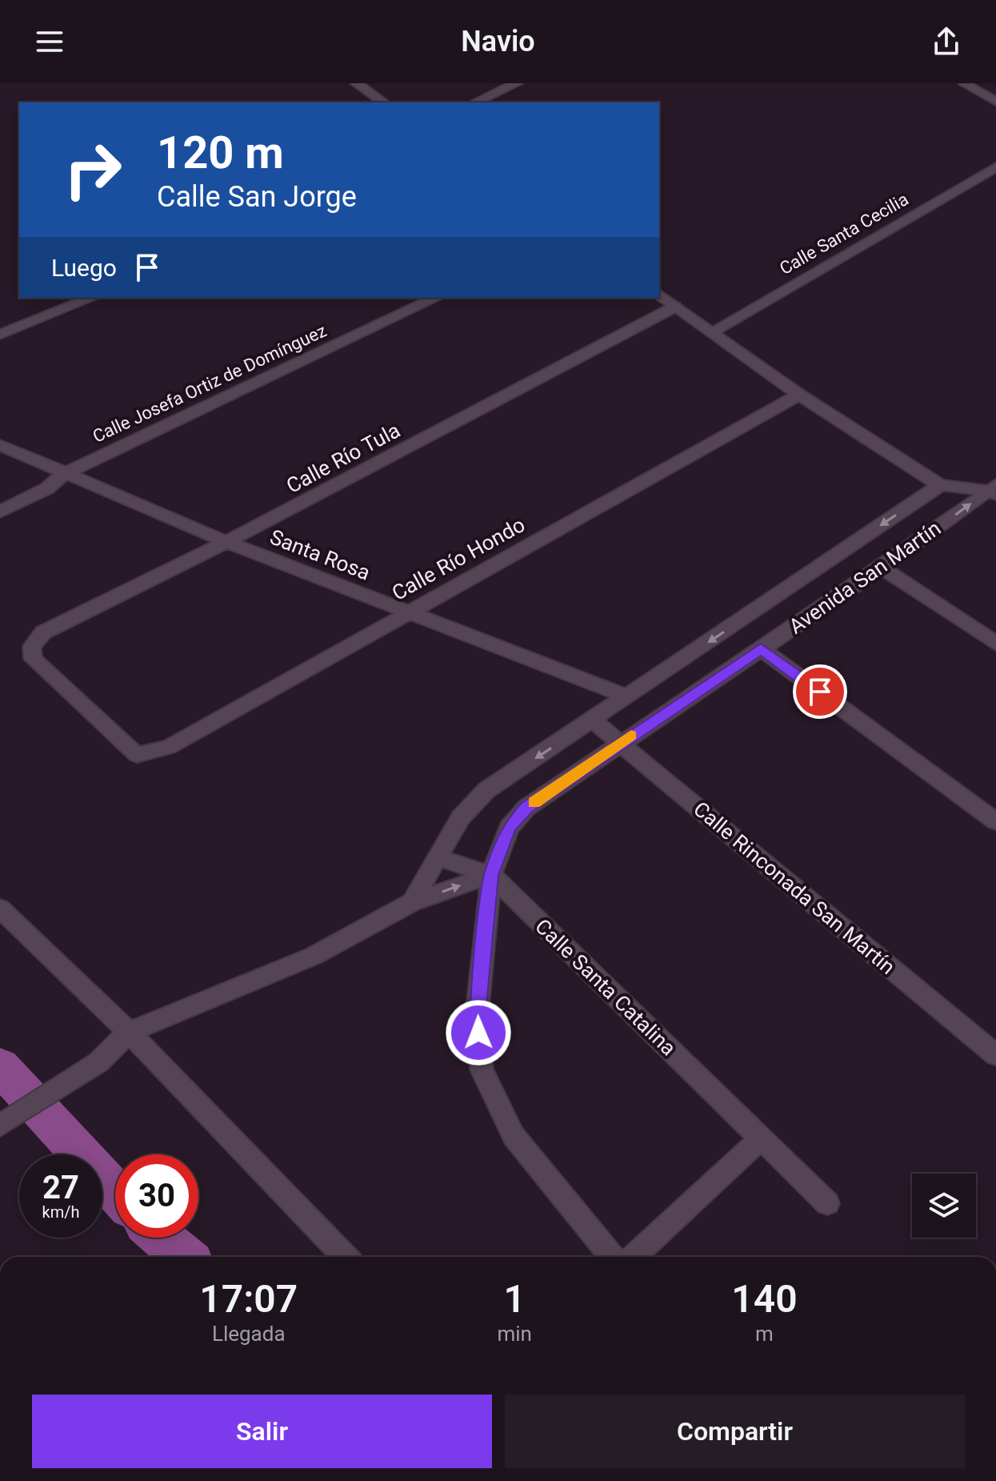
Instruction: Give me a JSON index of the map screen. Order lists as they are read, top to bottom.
{
  "streets": {
    "street": [
      "Calle Santa Cecilia",
      "Calle Josefa Ortiz de Domínguez",
      "Calle Río Tula",
      "Santa Rosa",
      "Calle Río Hondo",
      "Avenida San Martín",
      "Calle Rinconada San Martín",
      "Calle Santa Catalina"
    ]
  },
  "crossings": [
    ["Calle Josefa Ortiz de Domínguez", "Santa Rosa"],
    ["Calle Río Tula", "Santa Rosa"],
    ["Calle Río Tula", "Calle Río Hondo"],
    ["Santa Rosa", "Calle Río Hondo"],
    ["Santa Rosa", "Avenida San Martín"],
    ["Avenida San Martín", "Calle Rinconada San Martín"],
    ["Avenida San Martín", "Calle Santa Catalina"]
  ],
  "page": {
    "header": "Navio",
    "turn": ["120 m", "Calle San Jorge"],
    "then": "Luego",
    "speed": "27 km/h",
    "limit": "30",
    "eta": [
      "17:07",
      "Llegada",
      "1",
      "min",
      "140",
      "m"
    ],
    "buttons": ["Salir", "Compartir"]
  }
}
